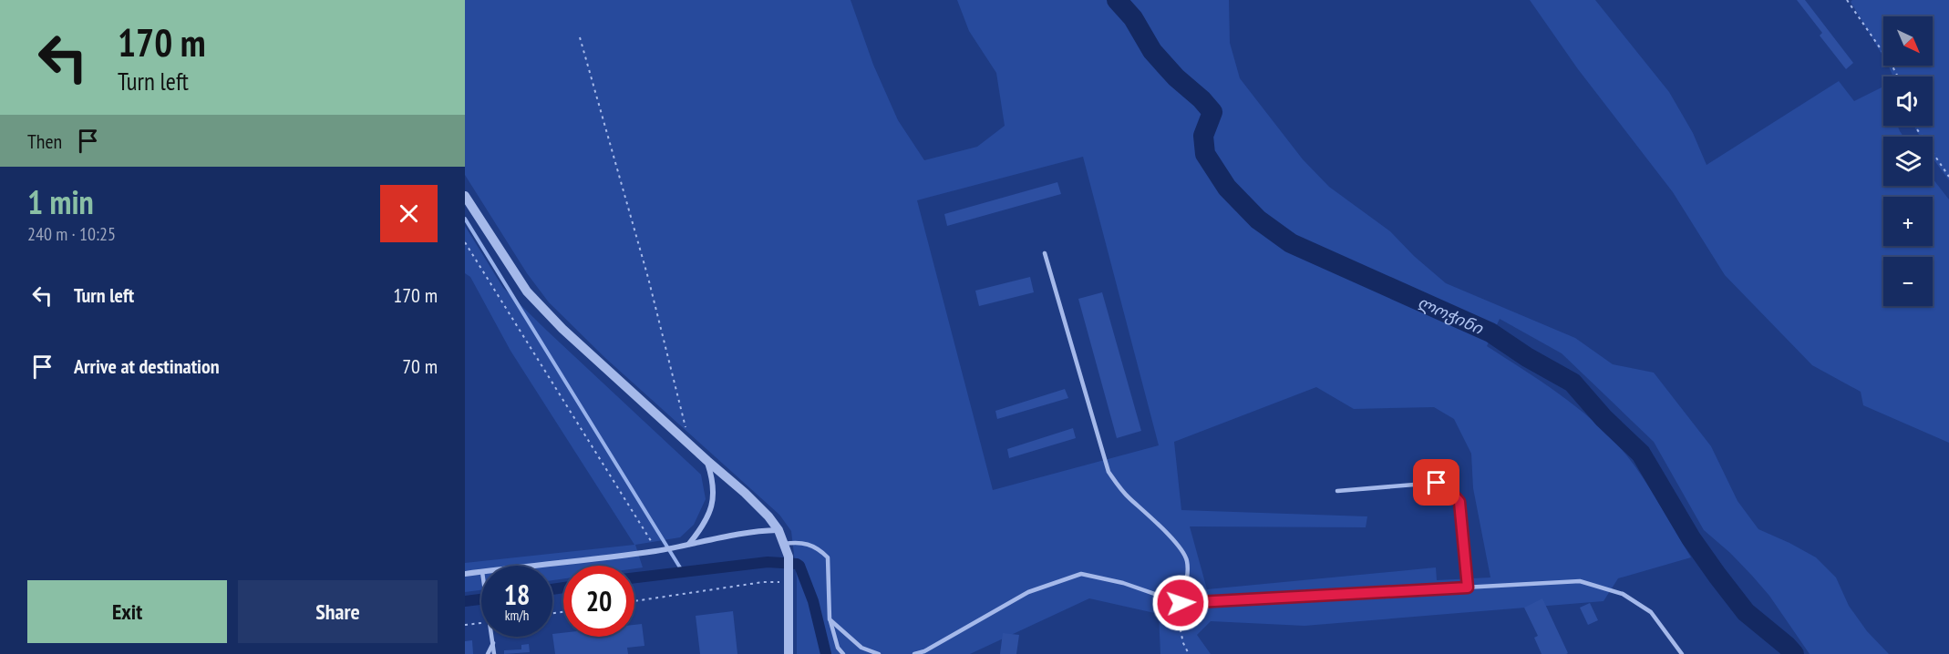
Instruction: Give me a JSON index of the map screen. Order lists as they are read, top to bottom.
{
  "water": ["ლოჭინი"],
  "north": "bottom right",
  "page": {
    "turn": ["170 m", "Turn left"],
    "map_buttons": ["+", "−"],
    "then": "Then",
    "heading": ["1 min", "240 m · 10:25"],
    "list": [
      {
        "name": "Turn left",
        "value": "170 m"
      },
      {
        "name": "Arrive at destination",
        "value": "70 m"
      }
    ],
    "speed": "18 km/h",
    "limit": "20",
    "buttons": ["Exit", "Share"]
  }
}
